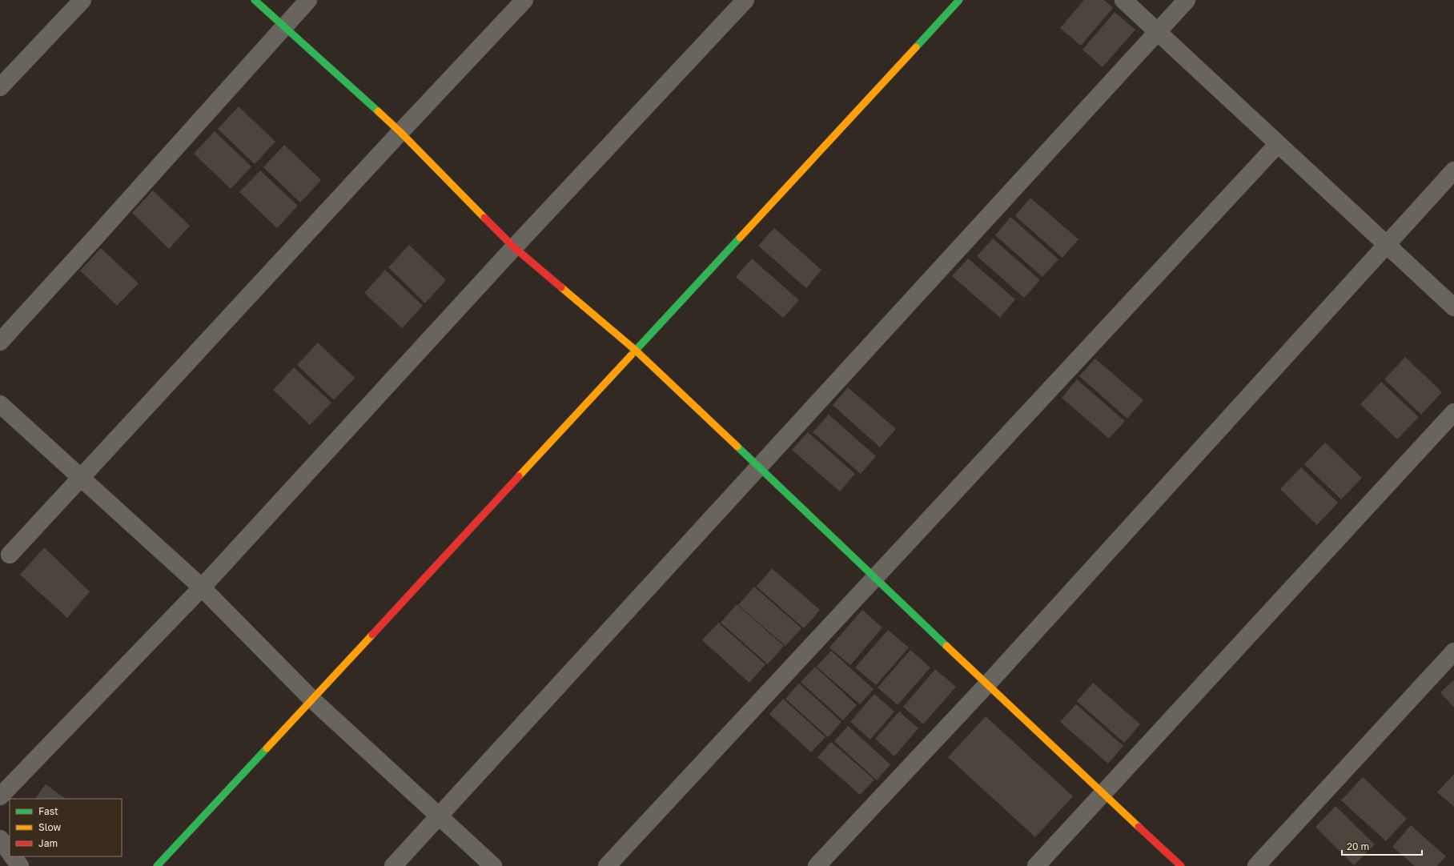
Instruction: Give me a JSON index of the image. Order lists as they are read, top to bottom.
{
  "legend": ["Fast", "Slow", "Jam"],
  "scale_bar": "20 m"
}
